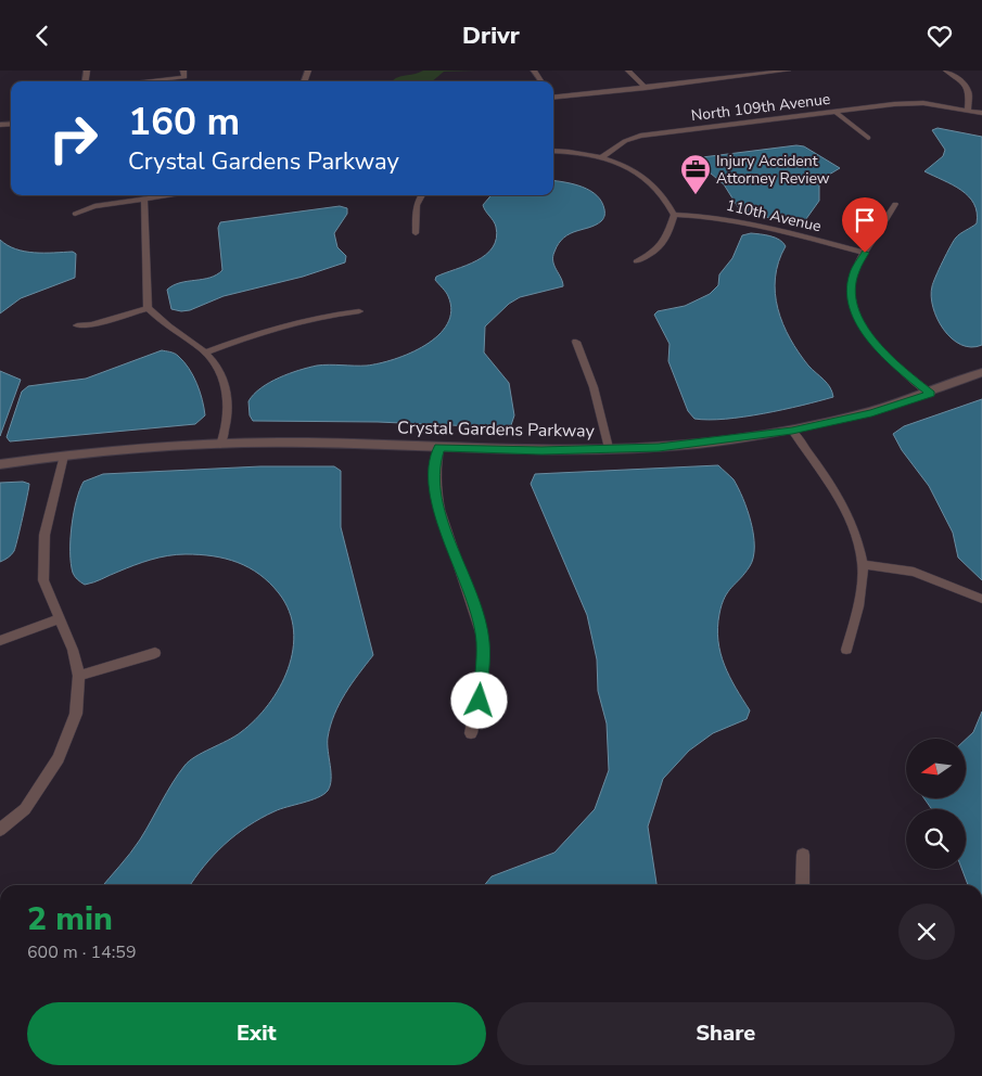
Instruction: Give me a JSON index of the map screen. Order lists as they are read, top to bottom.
{
  "streets": {
    "street": ["North 109th Avenue", "110th Avenue", "Crystal Gardens Parkway"]
  },
  "places": {
    "office": ["Injury Accident Attorney Review"]
  },
  "north": "left",
  "page": {
    "header": "Drivr",
    "turn": ["160 m", "Crystal Gardens Parkway"],
    "heading": ["2 min", "600 m · 14:59"],
    "buttons": ["Exit", "Share"]
  }
}
